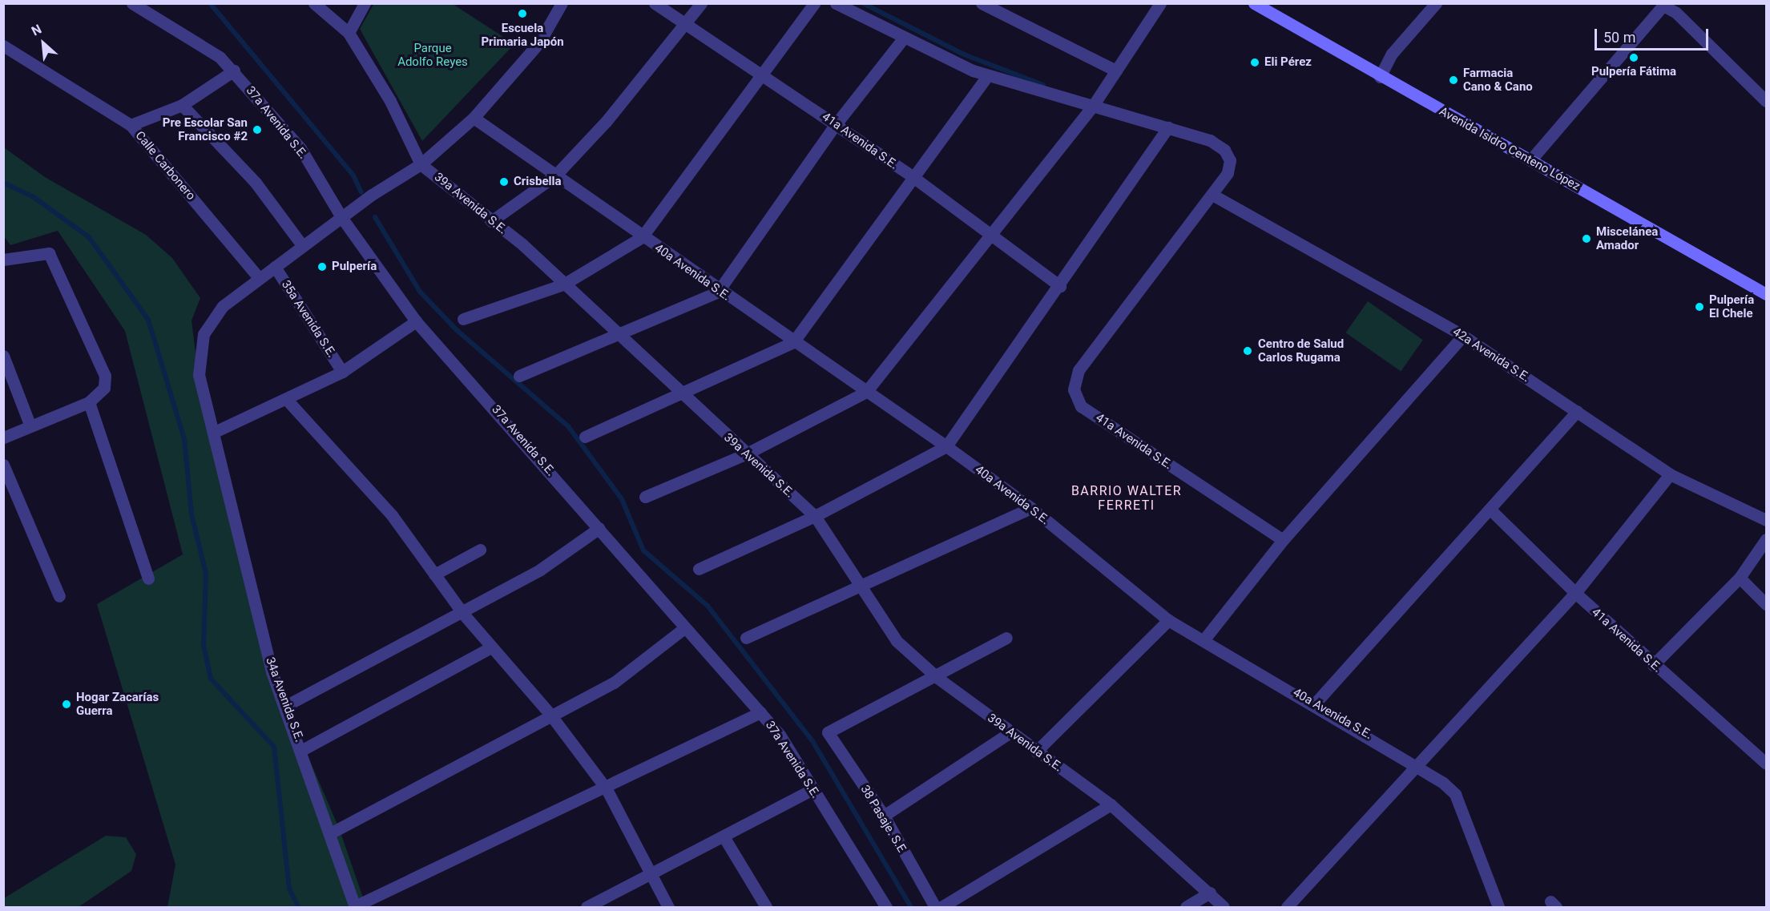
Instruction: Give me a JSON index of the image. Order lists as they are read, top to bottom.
{
  "streets": {
    "street": [
      "37a Avenida S.E.",
      "41a Avenida S.E.",
      "Avenida Isidro Centeno López",
      "Calle Carbonero",
      "39a Avenida S.E.",
      "40a Avenida S.E.",
      "35a Avenida S.E.",
      "42a Avenida S.E.",
      "34a Avenida S.E.",
      "38 Pasaje. S.E"
    ]
  },
  "crossings": [
    ["37a Avenida S.E.", "34a Avenida S.E."],
    ["41a Avenida S.E.", "42a Avenida S.E."],
    ["Calle Carbonero", "34a Avenida S.E."],
    ["39a Avenida S.E.", "34a Avenida S.E."],
    ["39a Avenida S.E.", "38 Pasaje. S.E"],
    ["40a Avenida S.E.", "34a Avenida S.E."],
    ["35a Avenida S.E.", "34a Avenida S.E."]
  ],
  "districts": ["BARRIO WALTER FERRETI"],
  "parks": ["Parque Adolfo Reyes"],
  "places": [
    "Escuela Primaria Japón",
    "Pulpería Fátima",
    "Eli Pérez",
    "Farmacia Cano & Cano",
    "Pre Escolar San Francisco #2",
    "Crisbella",
    "Miscelánea Amador",
    "Pulpería",
    "Pulpería El Chele",
    "Centro de Salud Carlos Rugama",
    "Hogar Zacarías Guerra"
  ],
  "scale_bar": "50 m",
  "north": "top left"
}
